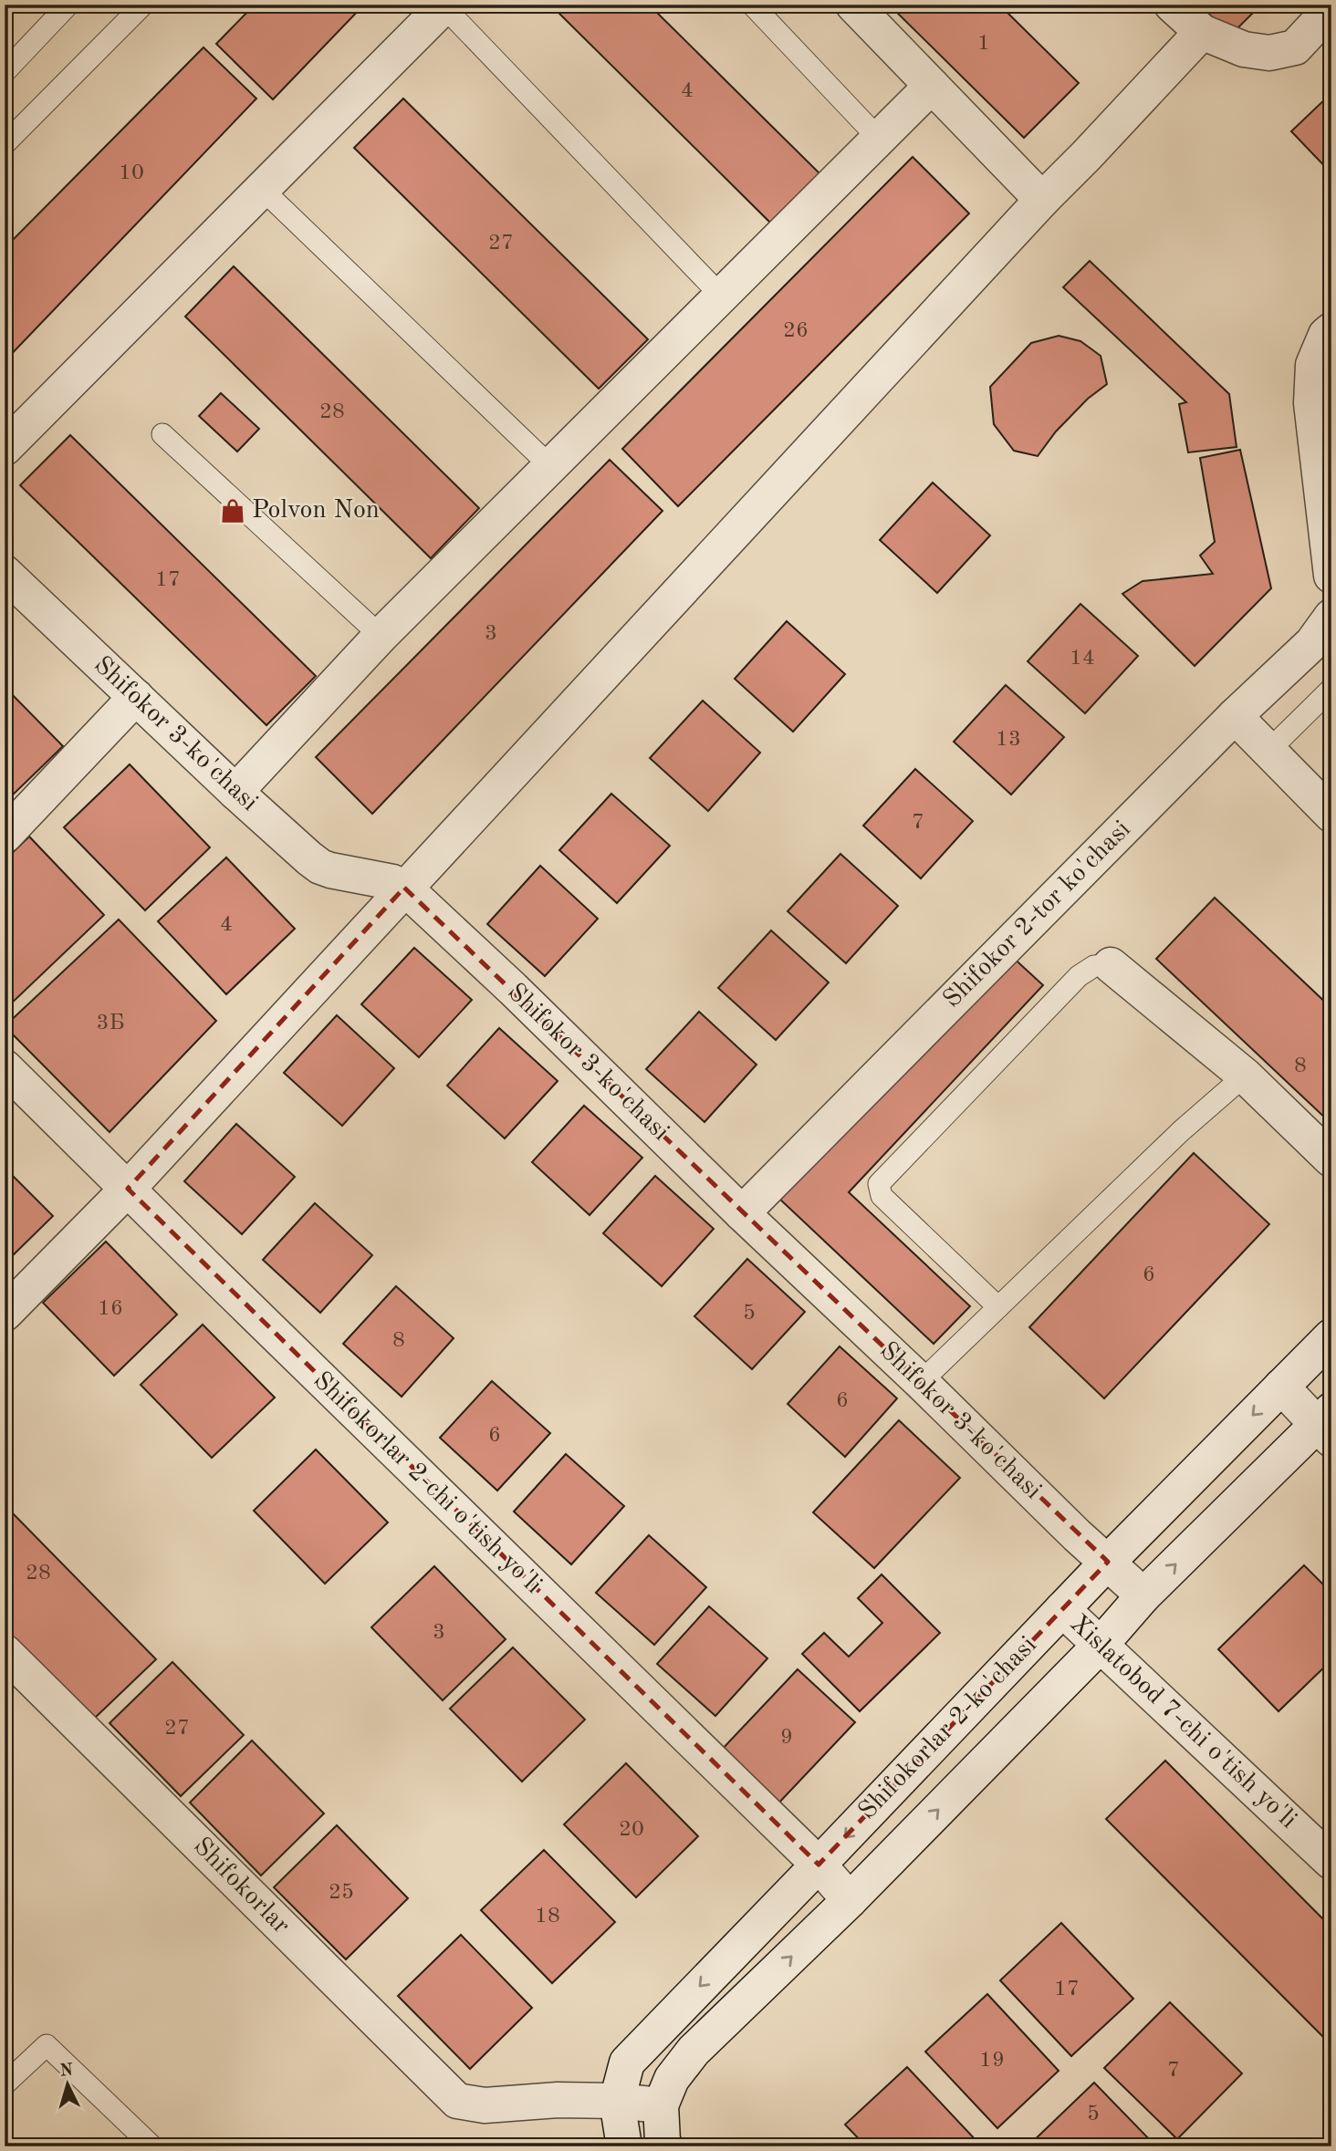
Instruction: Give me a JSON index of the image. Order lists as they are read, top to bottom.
{
  "streets": {
    "street": [
      "Shifokor 3-ko'chasi",
      "Shifokor 2-tor ko'chasi",
      "Shifokorlar 2-chi o'tish yo'li",
      "Xislatobod 7-chi o'tish yo'li",
      "Shifokorlar 2-ko'chasi",
      "Shifokorlar"
    ]
  },
  "crossings": [
    ["Shifokor 3-ko'chasi", "Shifokor 2-tor ko'chasi"],
    ["Shifokor 3-ko'chasi", "Shifokorlar 2-ko'chasi"],
    ["Shifokorlar 2-chi o'tish yo'li", "Shifokorlar 2-ko'chasi"],
    ["Xislatobod 7-chi o'tish yo'li", "Shifokorlar 2-ko'chasi"],
    ["Shifokorlar 2-ko'chasi", "Shifokorlar"]
  ],
  "places": {
    "shop": ["Polvon Non"]
  },
  "house_numbers": [
    "1",
    "4",
    "10",
    "27",
    "26",
    "28",
    "17",
    "3",
    "14",
    "13",
    "7",
    "4",
    "3Б",
    "8",
    "6",
    "16",
    "5",
    "8",
    "6",
    "6",
    "28",
    "3",
    "27",
    "9",
    "20",
    "25",
    "18",
    "17",
    "19",
    "7",
    "5"
  ],
  "north": "top"
}
